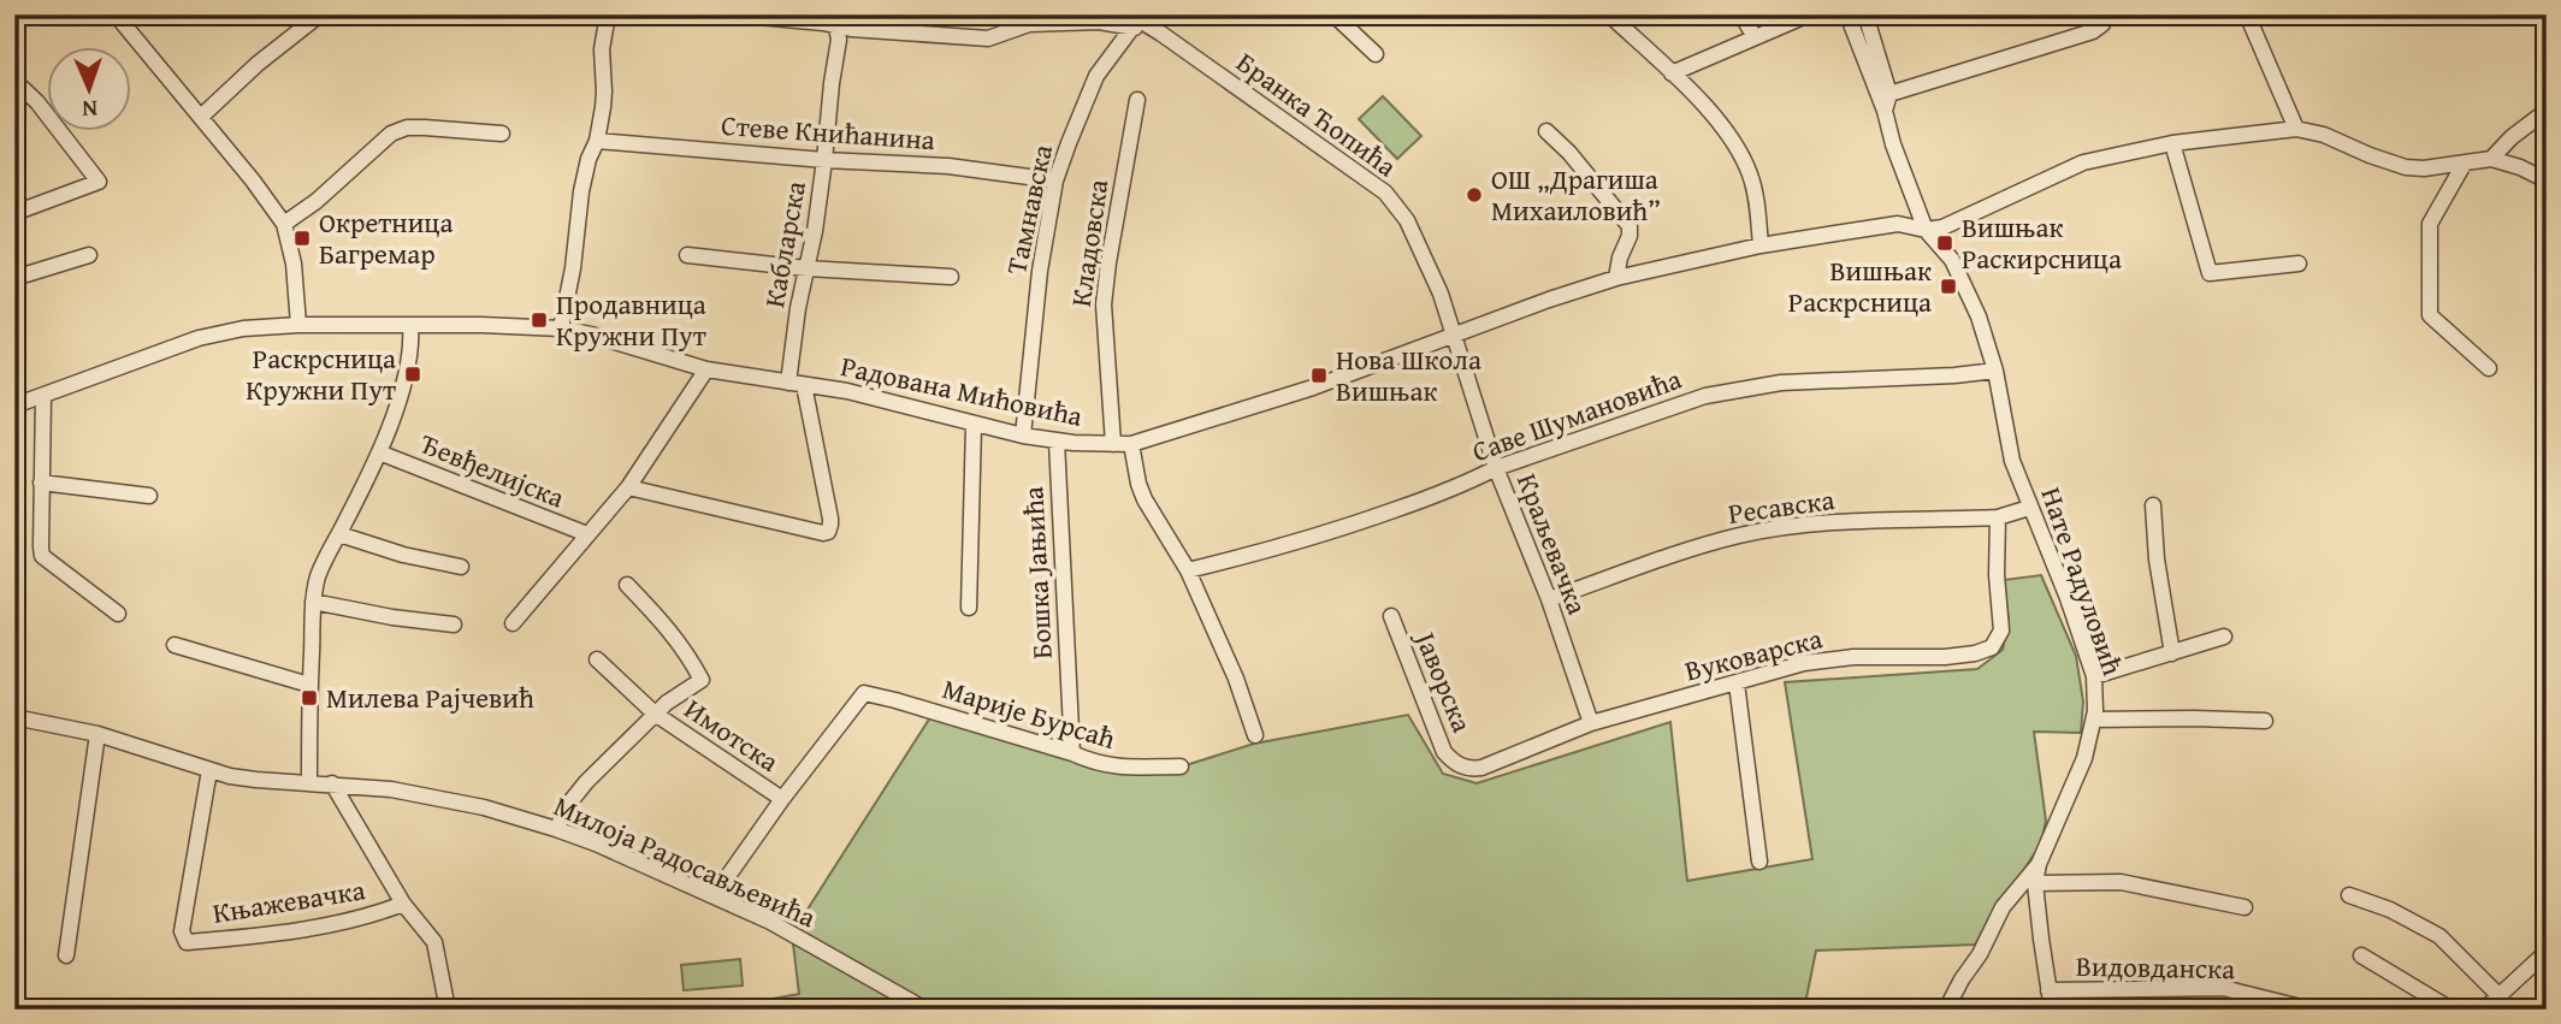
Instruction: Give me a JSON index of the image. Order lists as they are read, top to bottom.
{
  "streets": {
    "street": [
      "Бранка Ћопића",
      "Стеве Книћанина",
      "Тамнавска",
      "Кладовска",
      "Кабларска",
      "Радована Мићовића",
      "Саве Шумановића",
      "Ђевђелијска",
      "Ресавска",
      "Краљевачка",
      "Бошка Јањића",
      "Нате Радуловић",
      "Вуковарска",
      "Јаворска",
      "Марије Бурсаћ",
      "Имотска",
      "Милоја Радосављевића",
      "Књажевачка",
      "Видовданска"
    ]
  },
  "crossings": [
    ["Бранка Ћопића", "Тамнавска"],
    ["Бранка Ћопића", "Радована Мићовића"],
    ["Бранка Ћопића", "Краљевачка"],
    ["Стеве Книћанина", "Тамнавска"],
    ["Стеве Книћанина", "Кабларска"],
    ["Тамнавска", "Радована Мићовића"],
    ["Кладовска", "Радована Мићовића"],
    ["Кабларска", "Радована Мићовића"],
    ["Радована Мићовића", "Краљевачка"],
    ["Радована Мићовића", "Бошка Јањића"],
    ["Радована Мићовића", "Нате Радуловић"],
    ["Саве Шумановића", "Краљевачка"],
    ["Саве Шумановића", "Нате Радуловић"],
    ["Ресавска", "Краљевачка"],
    ["Ресавска", "Нате Радуловић"],
    ["Ресавска", "Вуковарска"],
    ["Краљевачка", "Вуковарска"],
    ["Бошка Јањића", "Марије Бурсаћ"],
    ["Нате Радуловић", "Видовданска"],
    ["Вуковарска", "Јаворска"],
    ["Марије Бурсаћ", "Имотска"],
    ["Милоја Радосављевића", "Књажевачка"]
  ],
  "places": {
    "other": ["ОШ „Драгиша Михаиловић”"],
    "transit": [
      "Окретница Багремар",
      "Вишњак Раскирсница",
      "Вишњак Раскрсница",
      "Продавница Кружни Пут",
      "Раскрсница Кружни Пут",
      "Нова Школа Вишњак",
      "Милева Рајчевић"
    ]
  },
  "north": "bottom"
}
